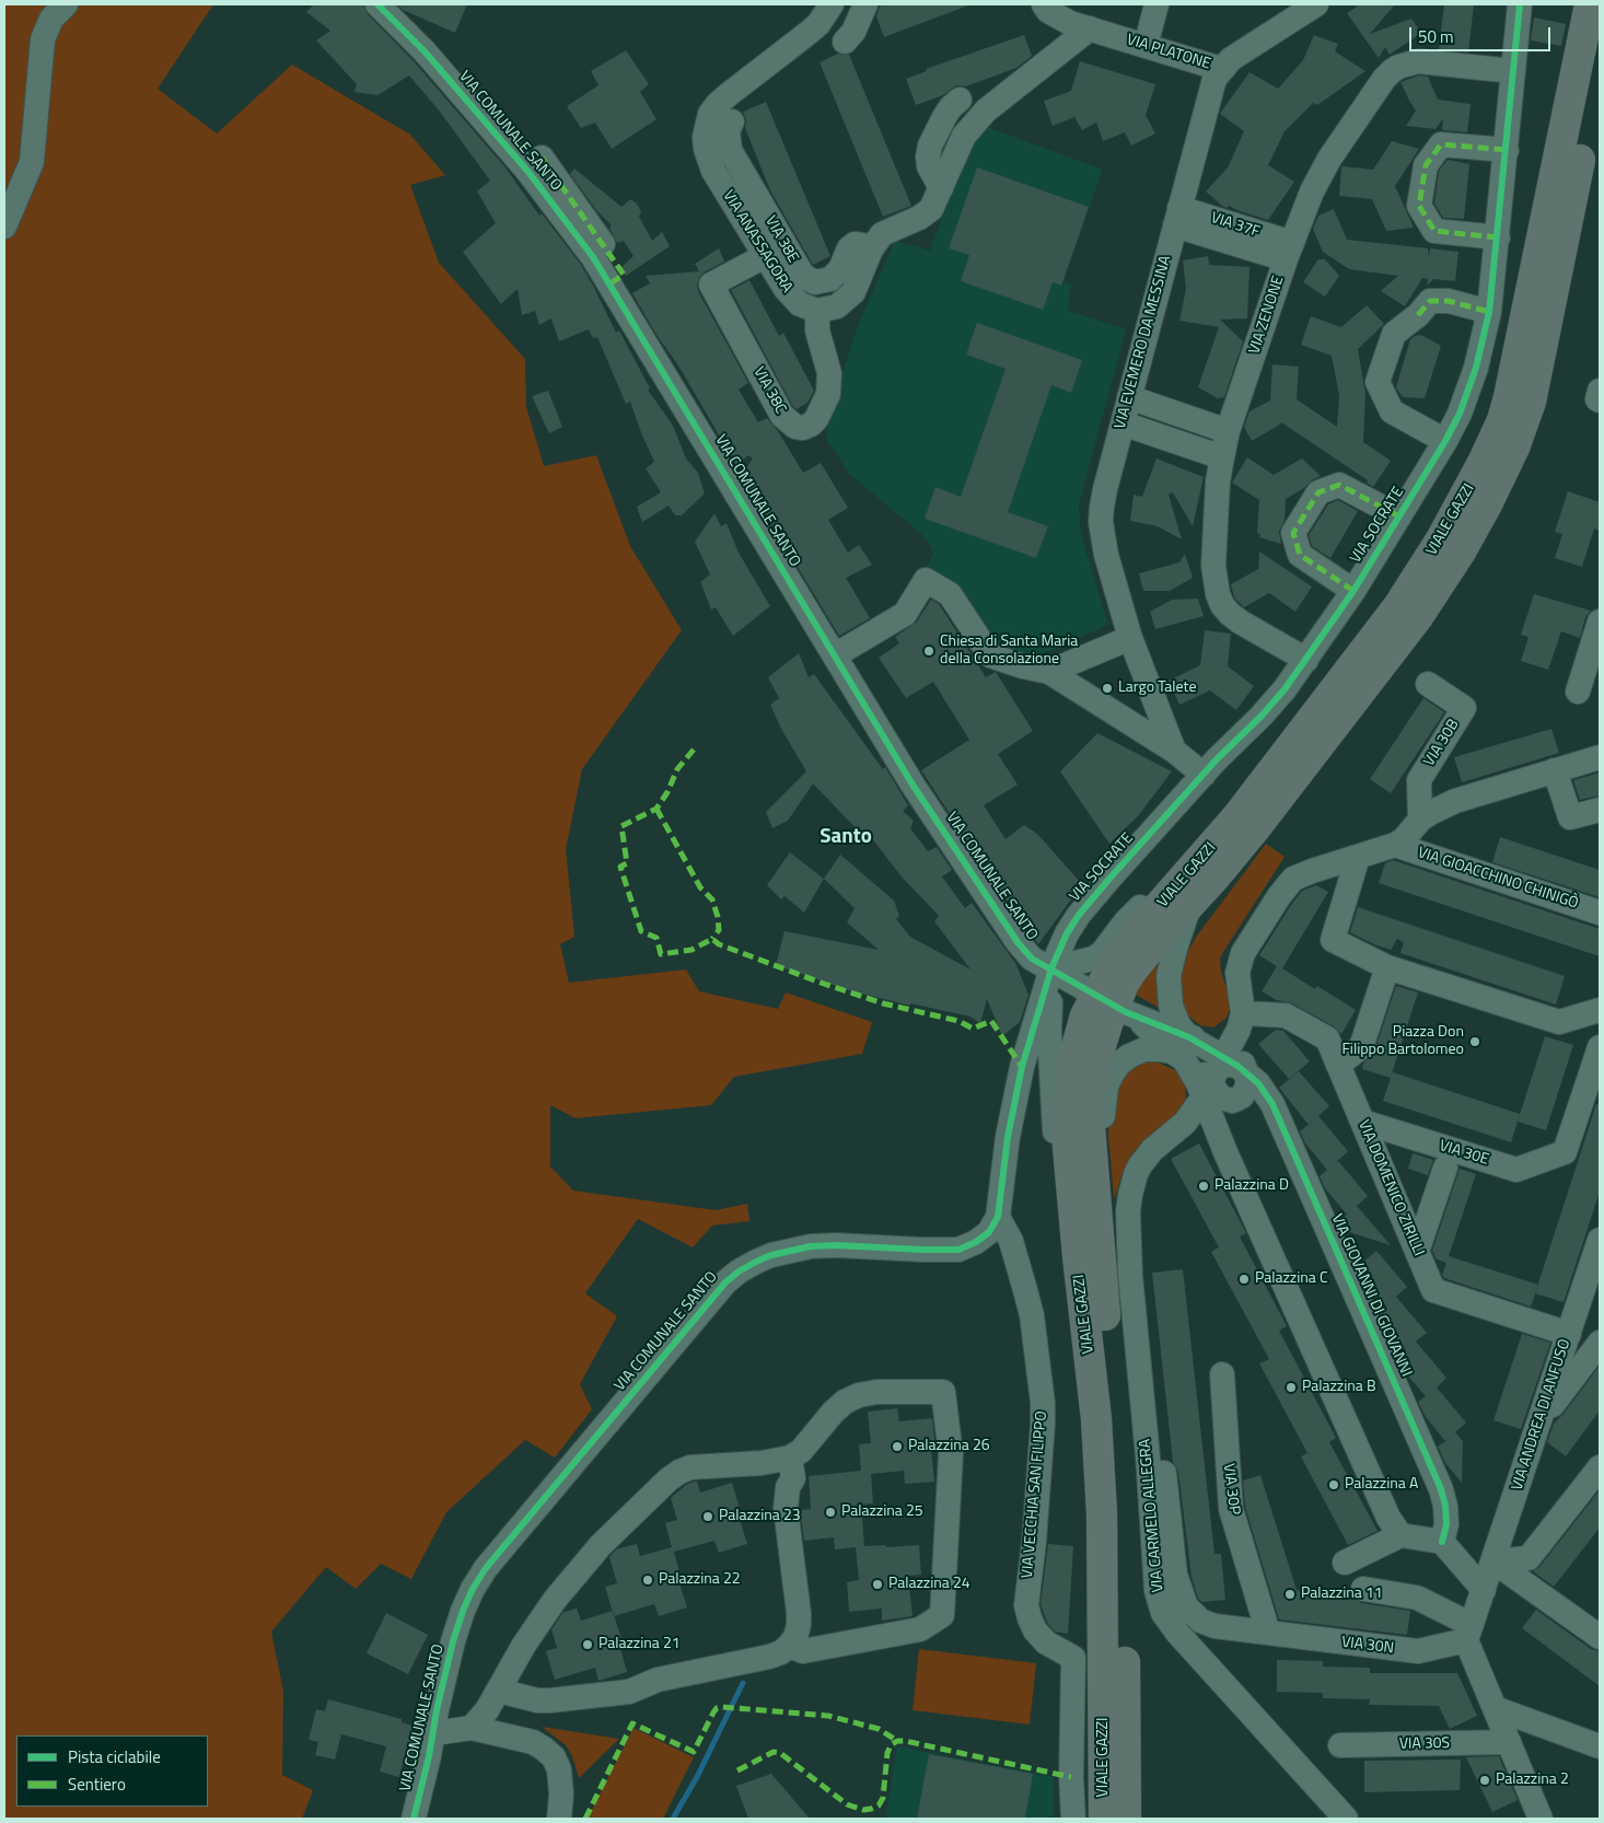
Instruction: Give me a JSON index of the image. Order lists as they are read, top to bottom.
{
  "streets": {
    "main road": ["VIALE GAZZI"],
    "street": [
      "VIA PLATONE",
      "VIA COMUNALE SANTO",
      "VIA 37F",
      "VIA 38E",
      "VIA ANASSAGORA",
      "VIA ZENONE",
      "VIA EVEMERO DA MESSINA",
      "VIA 38C",
      "VIA SOCRATE",
      "VIA 30B",
      "VIA GIOACCHINO CHINIGÒ",
      "VIA 30E",
      "VIA DOMENICO ZIRILLI",
      "VIA GIOVANNI DI GIOVANNI",
      "VIA ANDREA DI ANFUSO",
      "VIA 30P",
      "VIA VECCHIA SAN FILIPPO",
      "VIA CARMELO ALLEGRA",
      "VIA 30N",
      "VIA 30S"
    ]
  },
  "crossings": [
    ["VIA PLATONE", "VIA EVEMERO DA MESSINA"],
    ["VIA COMUNALE SANTO", "VIALE GAZZI"],
    ["VIA COMUNALE SANTO", "VIA SOCRATE"],
    ["VIA COMUNALE SANTO", "VIA VECCHIA SAN FILIPPO"],
    ["VIA 37F", "VIA ZENONE"],
    ["VIA 37F", "VIA EVEMERO DA MESSINA"],
    ["VIA ANASSAGORA", "VIA 38C"],
    ["VIA ZENONE", "VIA SOCRATE"],
    ["VIALE GAZZI", "VIA VECCHIA SAN FILIPPO"],
    ["VIA 30E", "VIA DOMENICO ZIRILLI"],
    ["VIA DOMENICO ZIRILLI", "VIA ANDREA DI ANFUSO"],
    ["VIA 30P", "VIA CARMELO ALLEGRA"],
    ["VIA 30P", "VIA 30N"],
    ["VIA CARMELO ALLEGRA", "VIA 30N"]
  ],
  "districts": ["Santo"],
  "places": [
    "Chiesa di Santa Maria della Consolazione",
    "Largo Talete",
    "Piazza Don Filippo Bartolomeo",
    "Palazzina D",
    "Palazzina C",
    "Palazzina B",
    "Palazzina 26",
    "Palazzina A",
    "Palazzina 25",
    "Palazzina 23",
    "Palazzina 22",
    "Palazzina 24",
    "Palazzina 11",
    "Palazzina 21",
    "Palazzina 2"
  ],
  "legend": ["Pista ciclabile", "Sentiero"],
  "scale_bar": "50 m"
}
